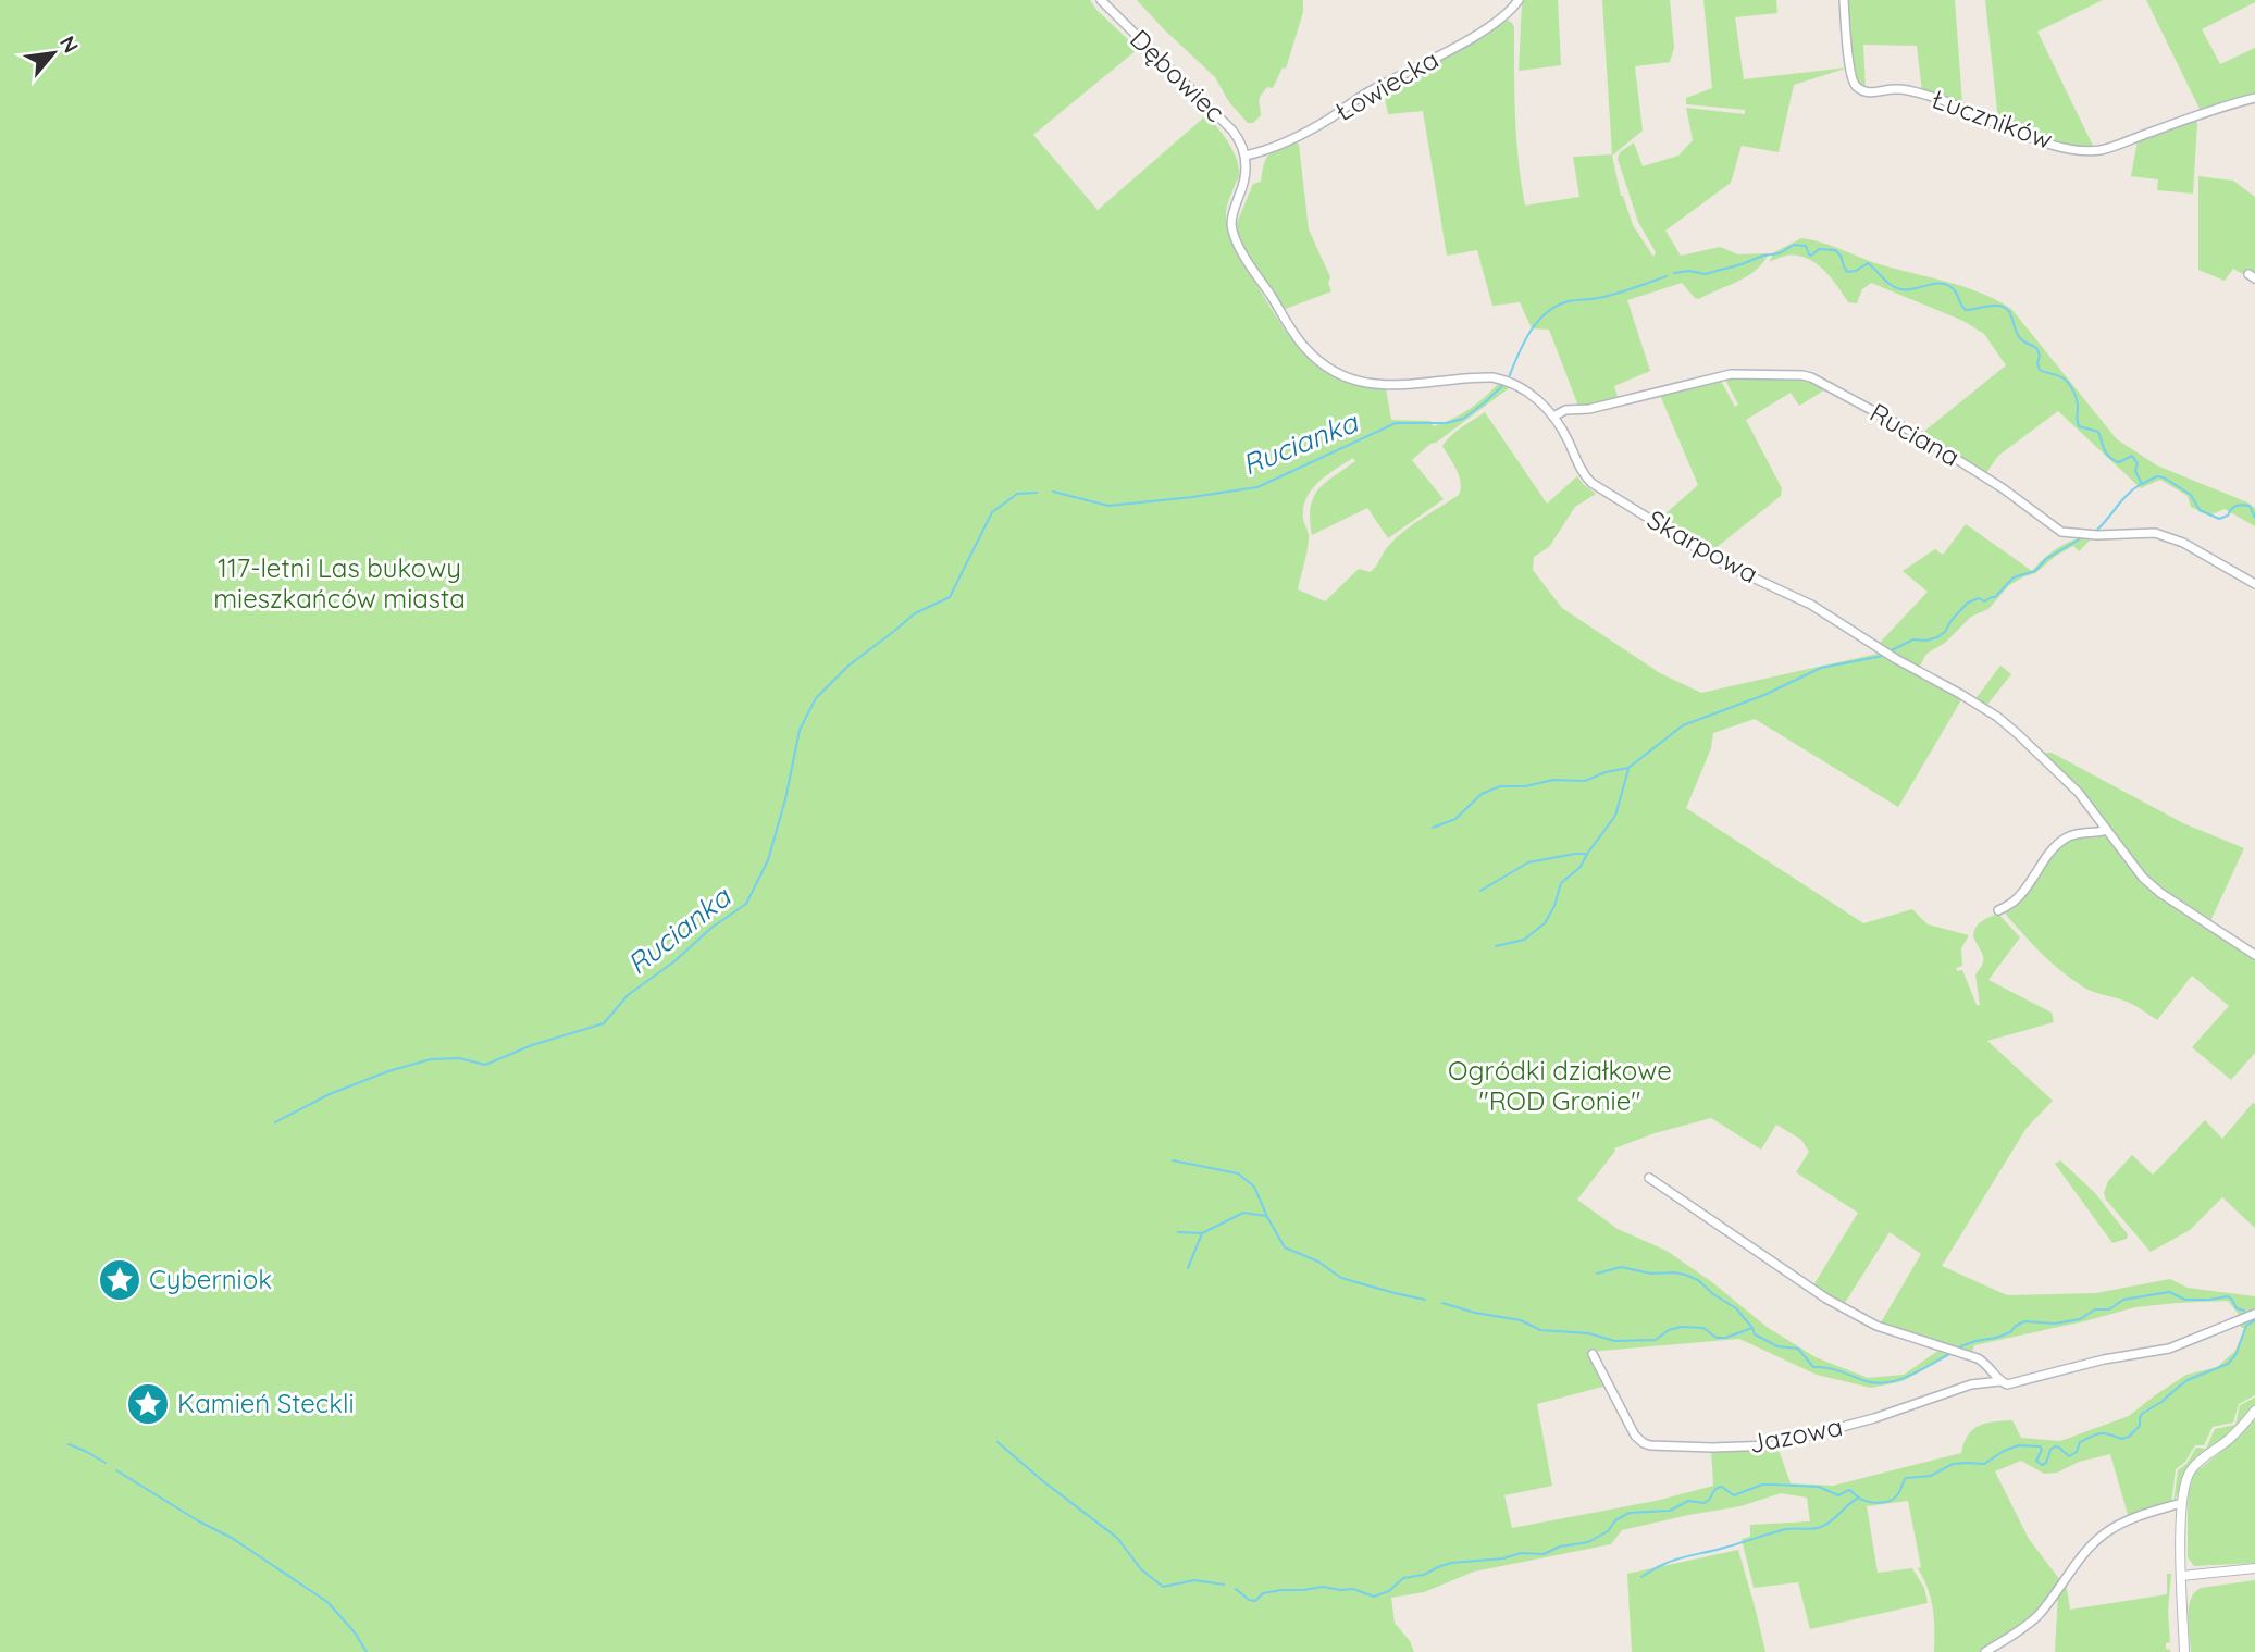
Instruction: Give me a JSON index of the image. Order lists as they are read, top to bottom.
{
  "streets": {
    "street": [
      "Dębowiec",
      "Łowiecka",
      "Łuczników",
      "Ruciana",
      "Skarpowa",
      "Jazowa"
    ]
  },
  "crossings": [
    ["Dębowiec", "Łowiecka"],
    ["Dębowiec", "Skarpowa"],
    ["Łowiecka", "Skarpowa"],
    ["Ruciana", "Skarpowa"]
  ],
  "water": ["Rucianka"],
  "parks": ["117-letni Las bukowy mieszkańców miasta", "Ogródki działkowe \"ROD Gronie\""],
  "places": {
    "place": ["Cyberniok", "Kamień Steckli"]
  },
  "north": "top right"
}
